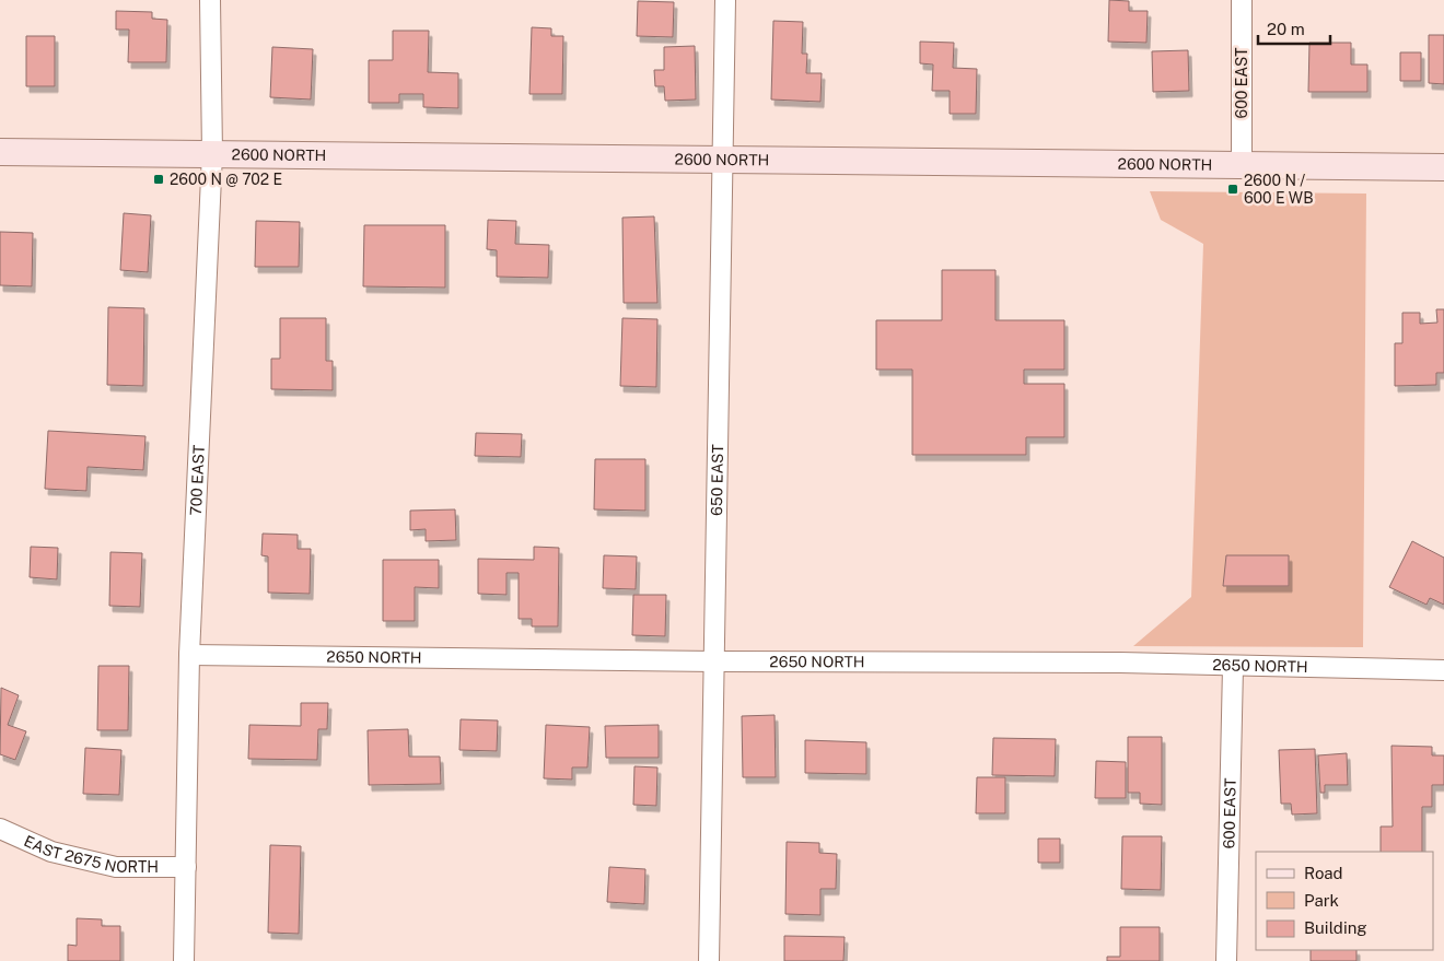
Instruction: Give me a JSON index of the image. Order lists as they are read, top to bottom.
{
  "streets": {
    "main road": ["2600 NORTH"],
    "street": [
      "600 EAST",
      "700 EAST",
      "650 EAST",
      "2650 NORTH",
      "EAST 2675 NORTH"
    ]
  },
  "crossings": [
    ["600 EAST", "2600 NORTH"],
    ["600 EAST", "2650 NORTH"],
    ["2600 NORTH", "700 EAST"],
    ["2600 NORTH", "650 EAST"],
    ["700 EAST", "2650 NORTH"],
    ["700 EAST", "EAST 2675 NORTH"],
    ["650 EAST", "2650 NORTH"]
  ],
  "places": {
    "transit": ["2600 N @ 702 E", "2600 N / 600 E WB"]
  },
  "legend": ["Road", "Park", "Building"],
  "scale_bar": "20 m"
}
